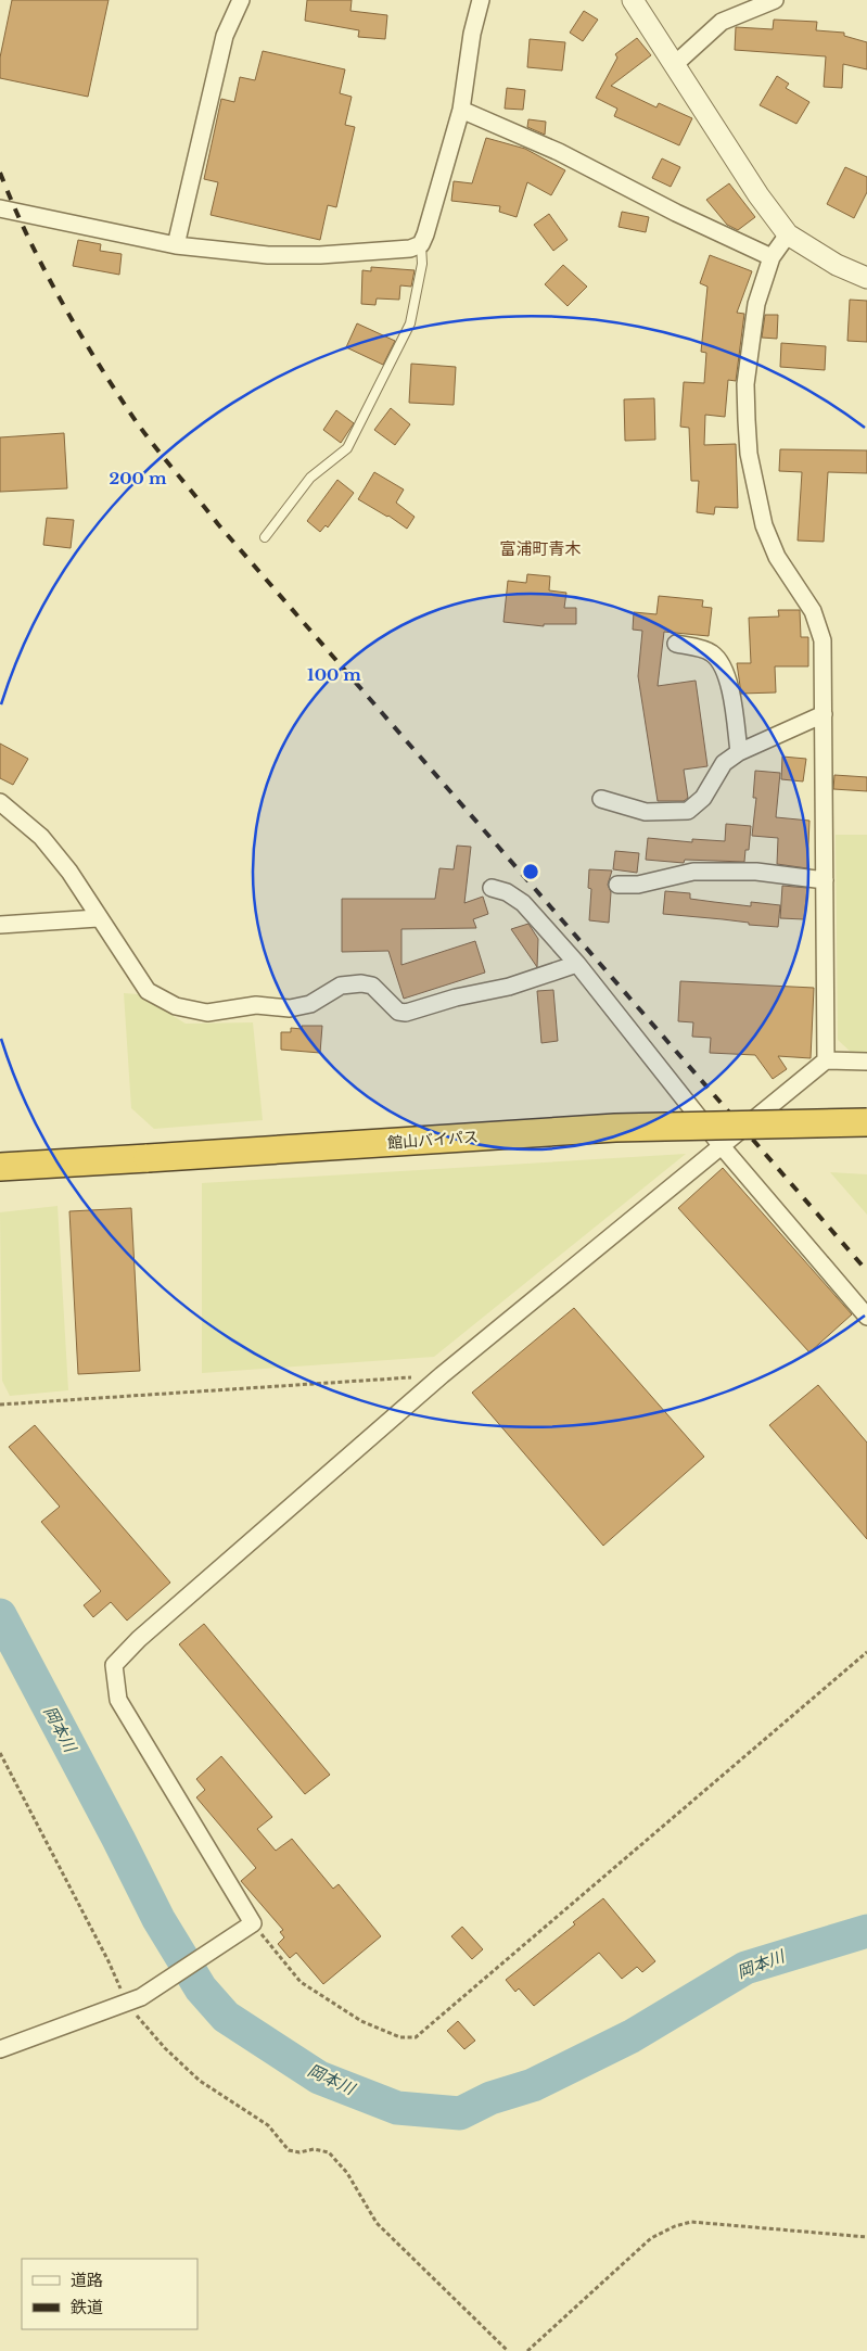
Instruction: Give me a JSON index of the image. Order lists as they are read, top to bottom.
{
  "streets": {
    "highway": ["館山バイパス"]
  },
  "districts": ["富浦町青木"],
  "water": ["岡本川"],
  "legend": ["道路", "鉄道"],
  "rings": ["200 m", "100 m"]
}
